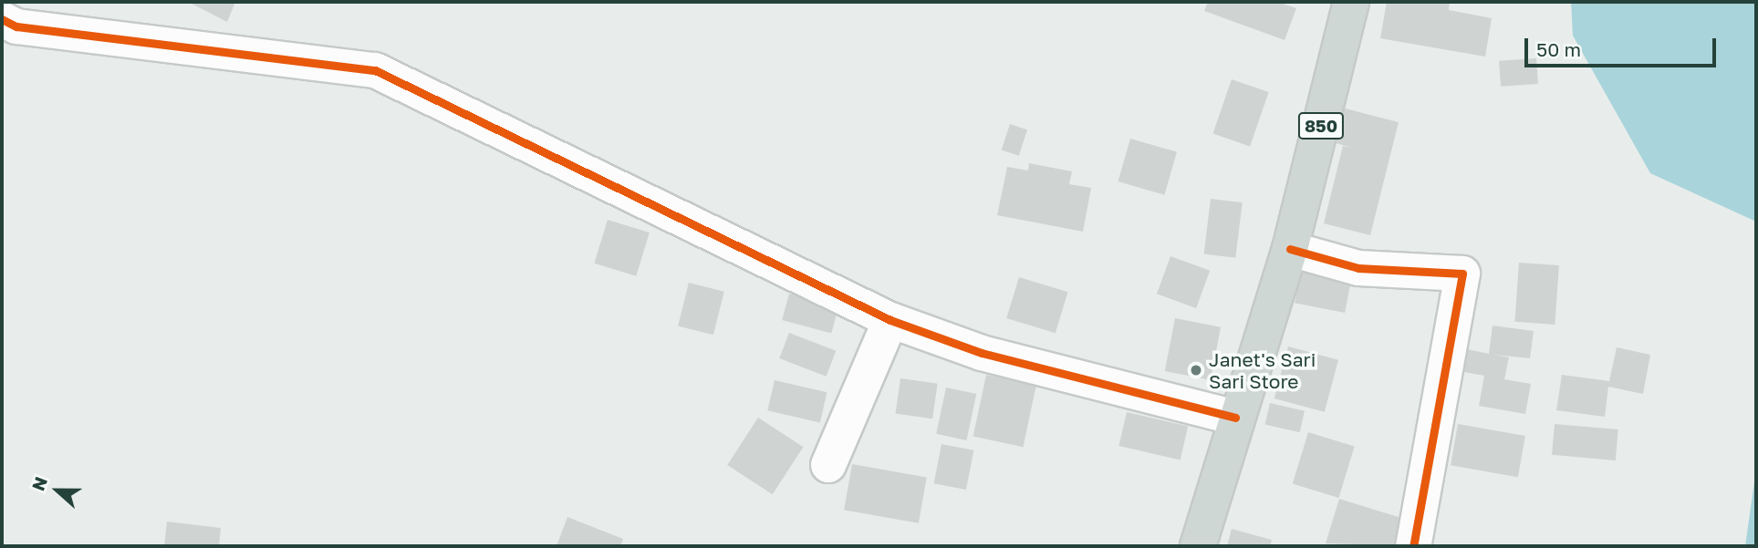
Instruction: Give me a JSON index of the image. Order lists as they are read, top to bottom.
{
  "streets": {
    "main road": ["850"]
  },
  "places": ["Janet's Sari Sari Store"],
  "scale_bar": "50 m",
  "north": "left"
}
